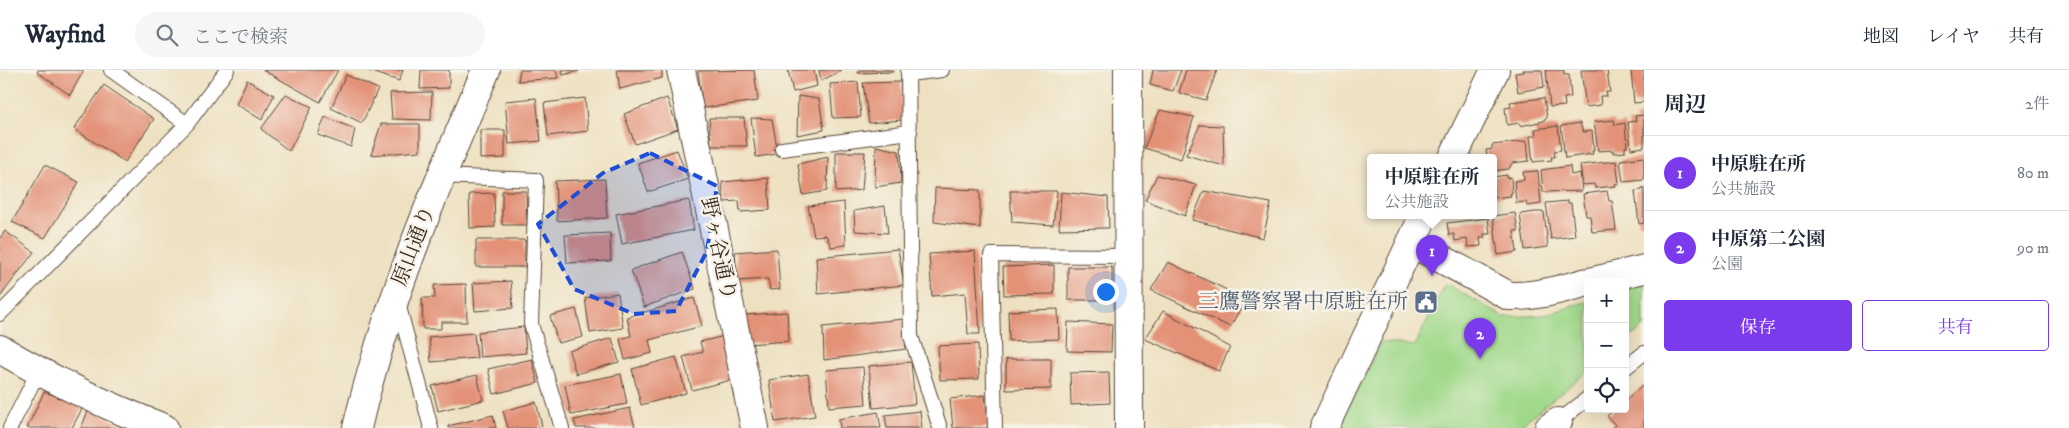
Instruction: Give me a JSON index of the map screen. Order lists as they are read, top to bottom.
{
  "streets": {
    "street": ["原山通り", "野ヶ谷通り"]
  },
  "places": {
    "public building": ["三鷹警察署中原駐在所"]
  },
  "page": {
    "header": "Wayfind",
    "search": "ここで検索",
    "nav": ["地図", "レイヤ", "共有"],
    "heading": ["周辺", "2件"],
    "list": [
      {
        "mark": "1",
        "name": "中原駐在所",
        "note": "公共施設",
        "value": "80 m"
      },
      {
        "mark": "2",
        "name": "中原第二公園",
        "note": "公園",
        "value": "90 m"
      }
    ],
    "popup": ["中原駐在所", "公共施設"],
    "pins": ["1", "2"],
    "map_buttons": ["+", "−"],
    "buttons": ["保存", "共有"]
  }
}
